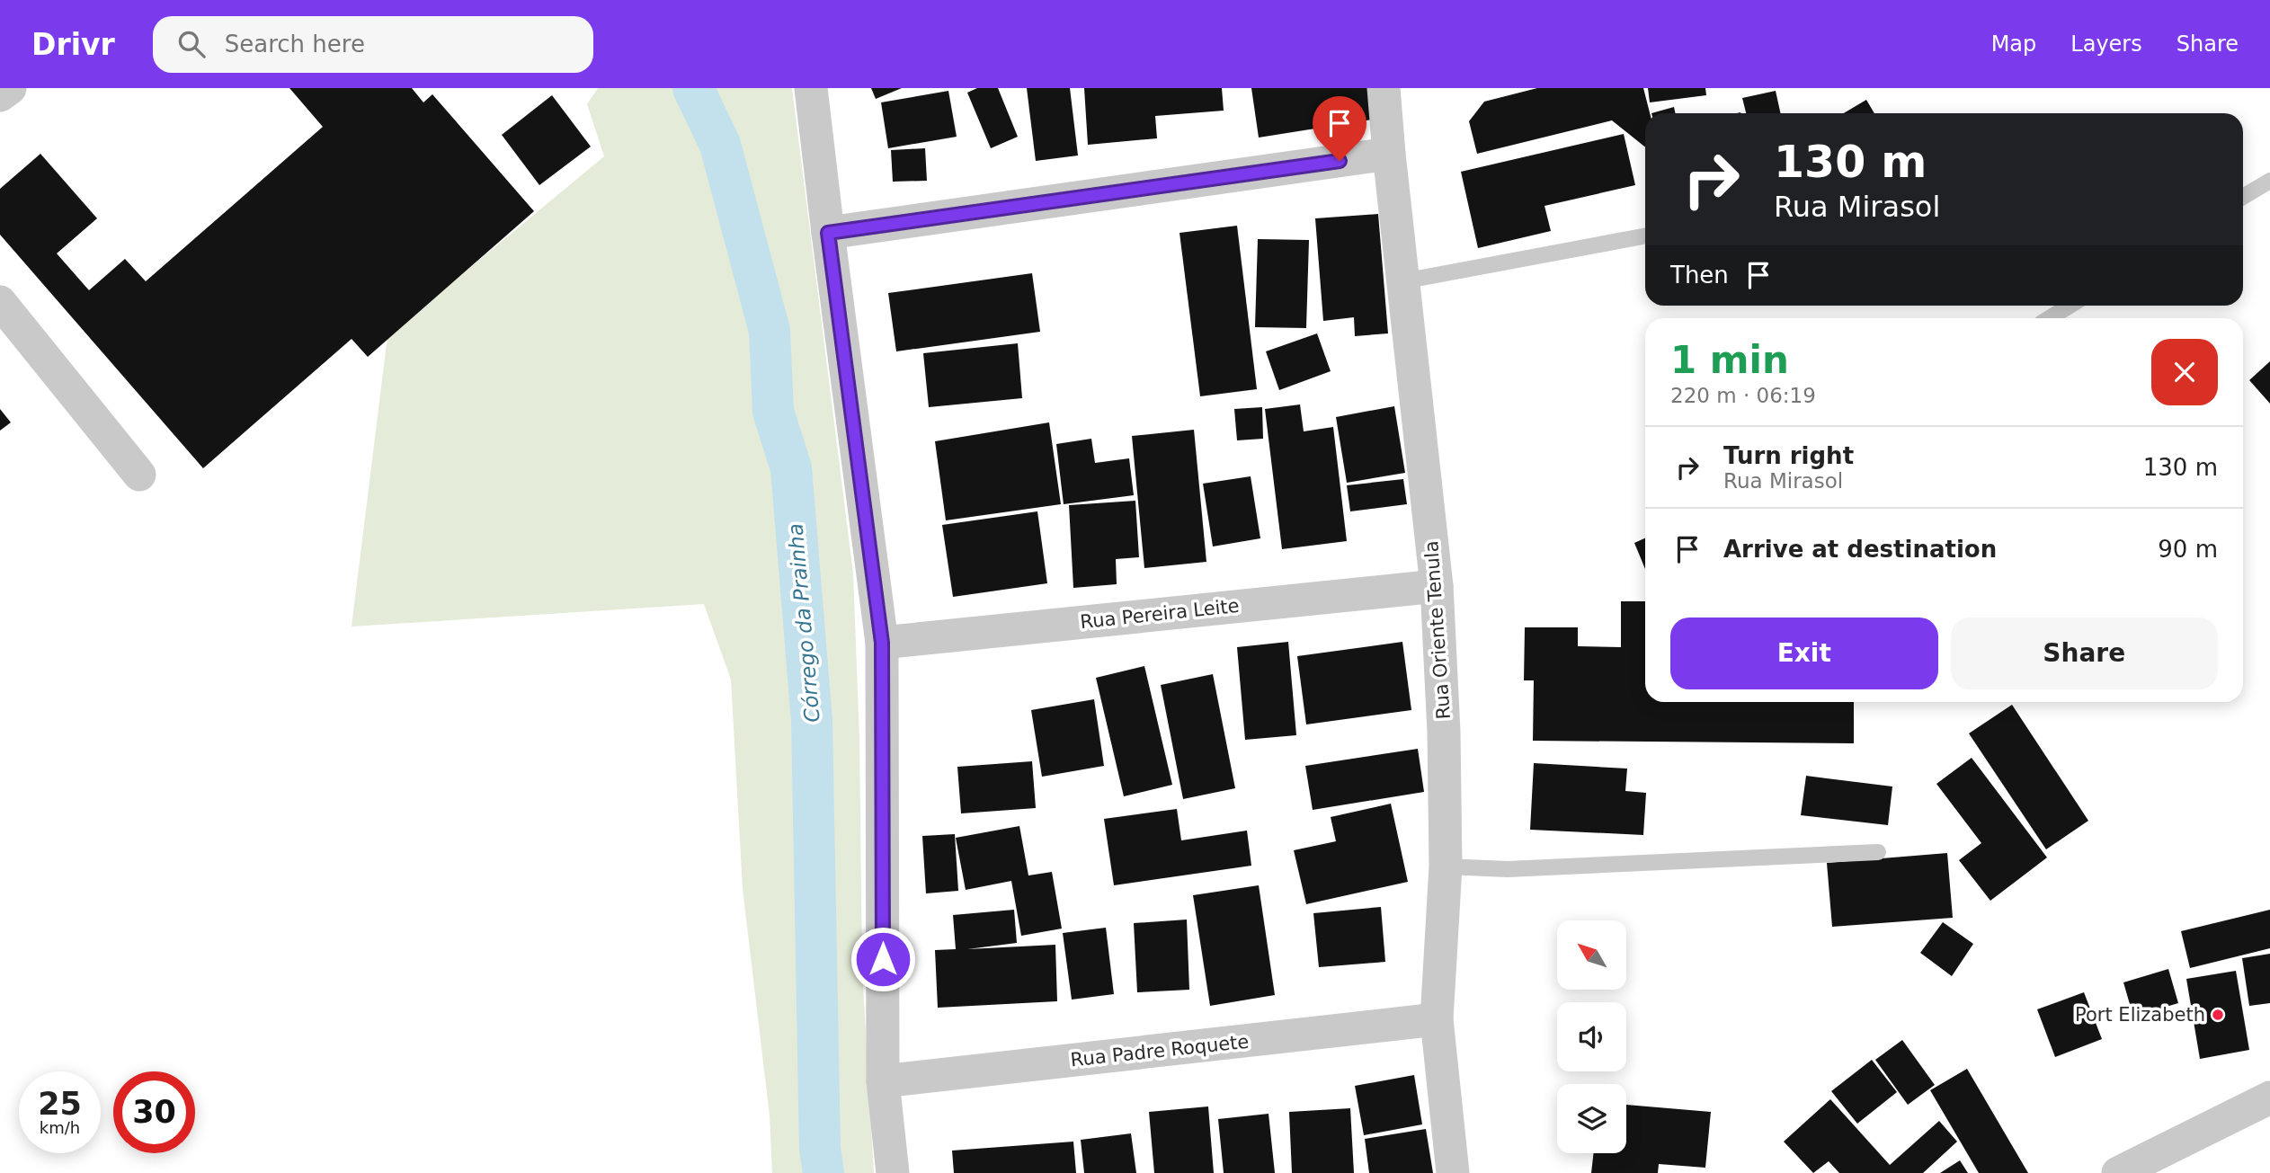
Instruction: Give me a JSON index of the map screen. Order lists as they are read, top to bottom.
{
  "streets": {
    "street": ["Rua Pereira Leite", "Rua Oriente Tenula", "Rua Padre Roquete"]
  },
  "crossings": [
    ["Rua Pereira Leite", "Rua Oriente Tenula"],
    ["Rua Oriente Tenula", "Rua Padre Roquete"]
  ],
  "water": ["Córrego da Prainha"],
  "places": ["Port Elizabeth"],
  "north": "top left",
  "page": {
    "header": "Drivr",
    "search": "Search here",
    "nav": ["Map", "Layers", "Share"],
    "turn": ["130 m", "Rua Mirasol"],
    "then": "Then",
    "heading": ["1 min", "220 m · 06:19"],
    "list": [
      {
        "name": "Turn right",
        "note": "Rua Mirasol",
        "value": "130 m"
      },
      {
        "name": "Arrive at destination",
        "value": "90 m"
      }
    ],
    "buttons": ["Exit", "Share"],
    "speed": "25 km/h",
    "limit": "30"
  }
}
